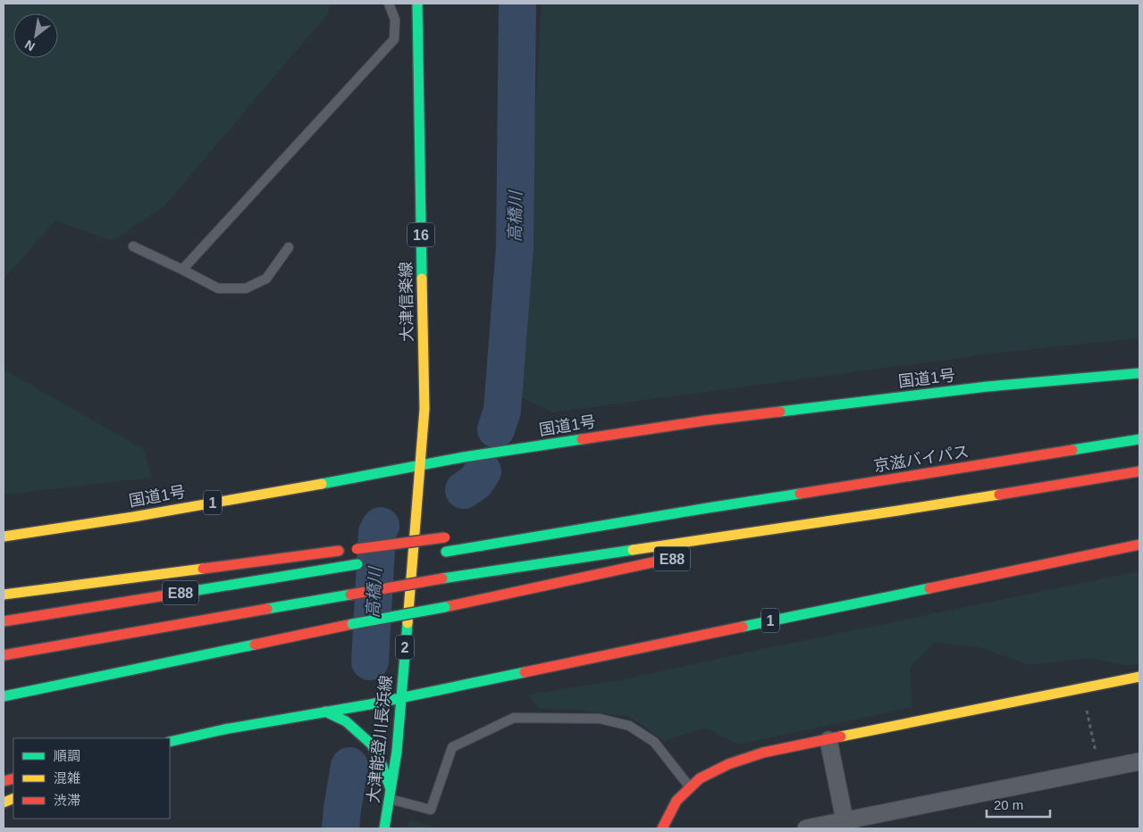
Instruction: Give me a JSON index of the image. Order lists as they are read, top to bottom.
{
  "streets": {
    "main road": [
      "16",
      "大津信楽線",
      "国道1号",
      "京滋バイパス",
      "1",
      "E88",
      "2",
      "大津能登川長浜線"
    ]
  },
  "crossings": [
    ["大津信楽線", "国道1号"],
    ["大津信楽線", "大津能登川長浜線"],
    ["国道1号", "大津能登川長浜線"],
    ["1", "大津能登川長浜線"]
  ],
  "water": ["高橋川"],
  "legend": ["順調", "混雑", "渋滞"],
  "scale_bar": "20 m",
  "north": "bottom left"
}
